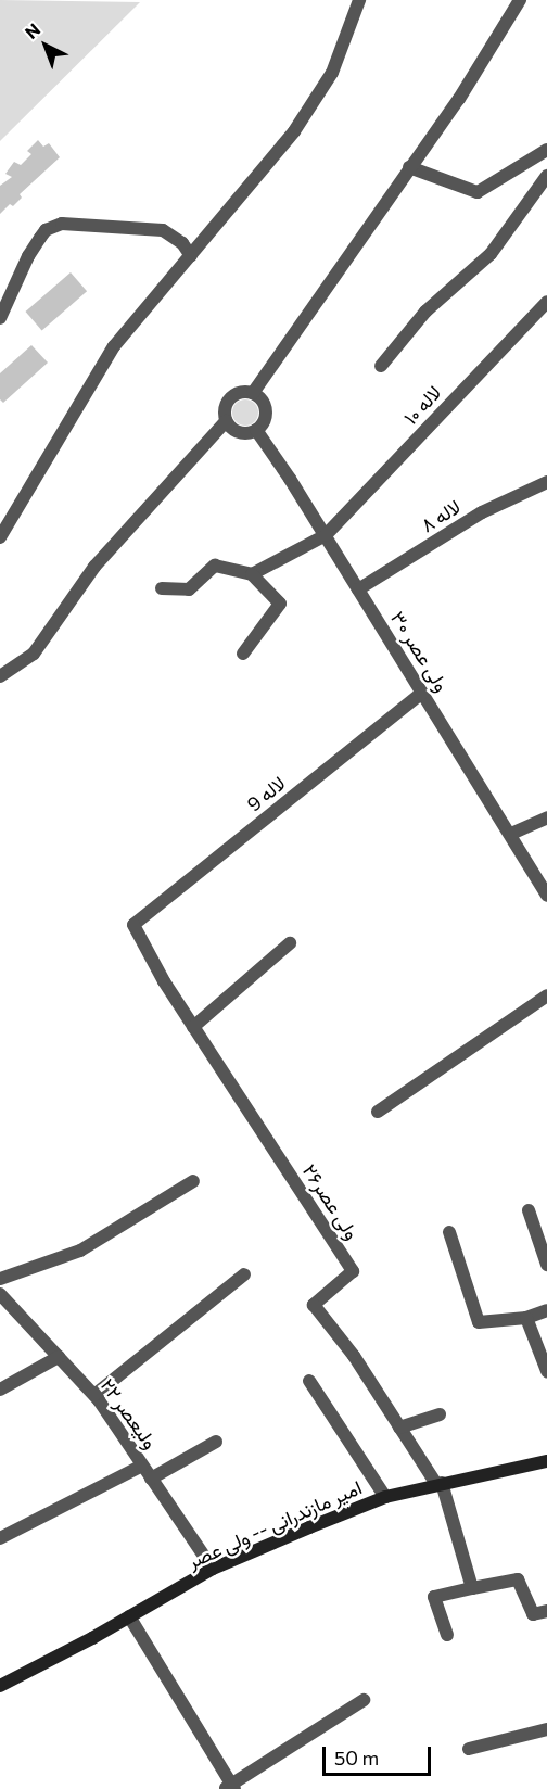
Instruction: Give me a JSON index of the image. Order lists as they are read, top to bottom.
{
  "streets": {
    "main road": ["امیر مازندرانی -- ولی عصر"],
    "street": [
      "لاله ۱۰",
      "لاله ۸",
      "ولی عصر ۳۰",
      "لاله 9",
      "ولی عصر۲۶",
      "ولیعصر ۲۲"
    ]
  },
  "crossings": [
    ["لاله ۱۰", "ولی عصر ۳۰"],
    ["لاله ۸", "ولی عصر ۳۰"],
    ["ولی عصر ۳۰", "لاله 9"],
    ["لاله 9", "ولی عصر۲۶"],
    ["ولی عصر۲۶", "امیر مازندرانی -- ولی عصر"],
    ["ولیعصر ۲۲", "امیر مازندرانی -- ولی عصر"]
  ],
  "scale_bar": "50 m",
  "north": "top left"
}
